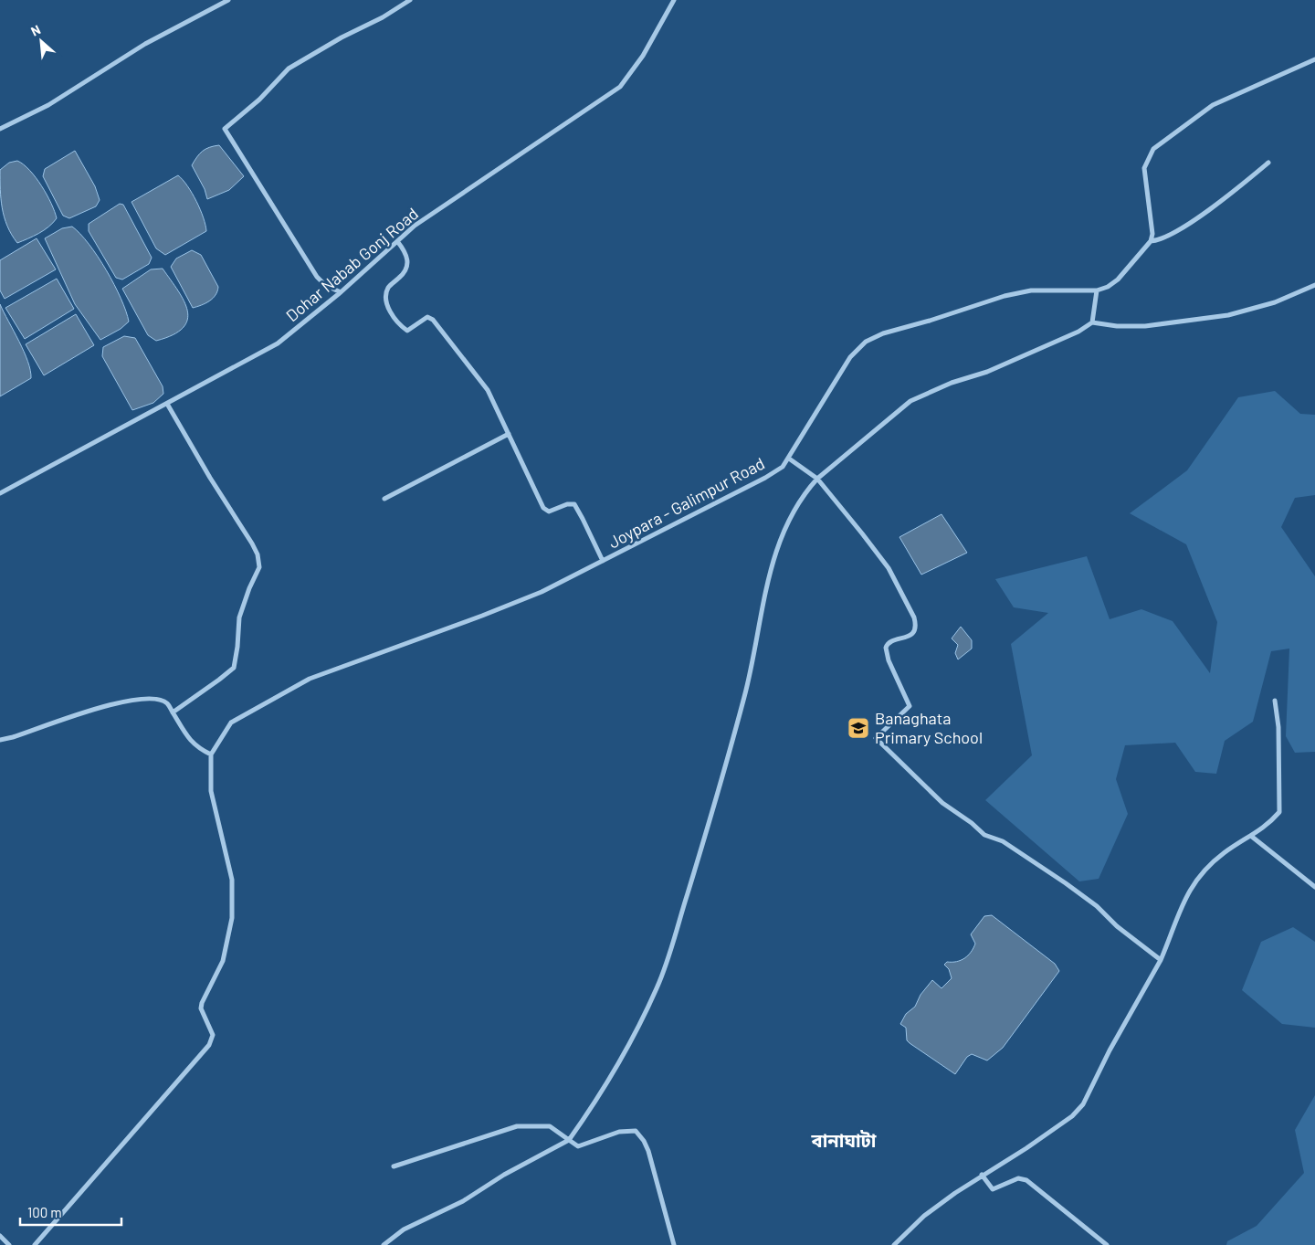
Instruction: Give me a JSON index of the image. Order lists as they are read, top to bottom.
{
  "streets": {
    "street": ["Dohar Nabab Gonj Road", "Joypara - Galimpur Road"]
  },
  "districts": ["বানাঘাটা"],
  "places": {
    "school or university": ["Banaghata Primary School"]
  },
  "scale_bar": "100 m",
  "north": "top left"
}
